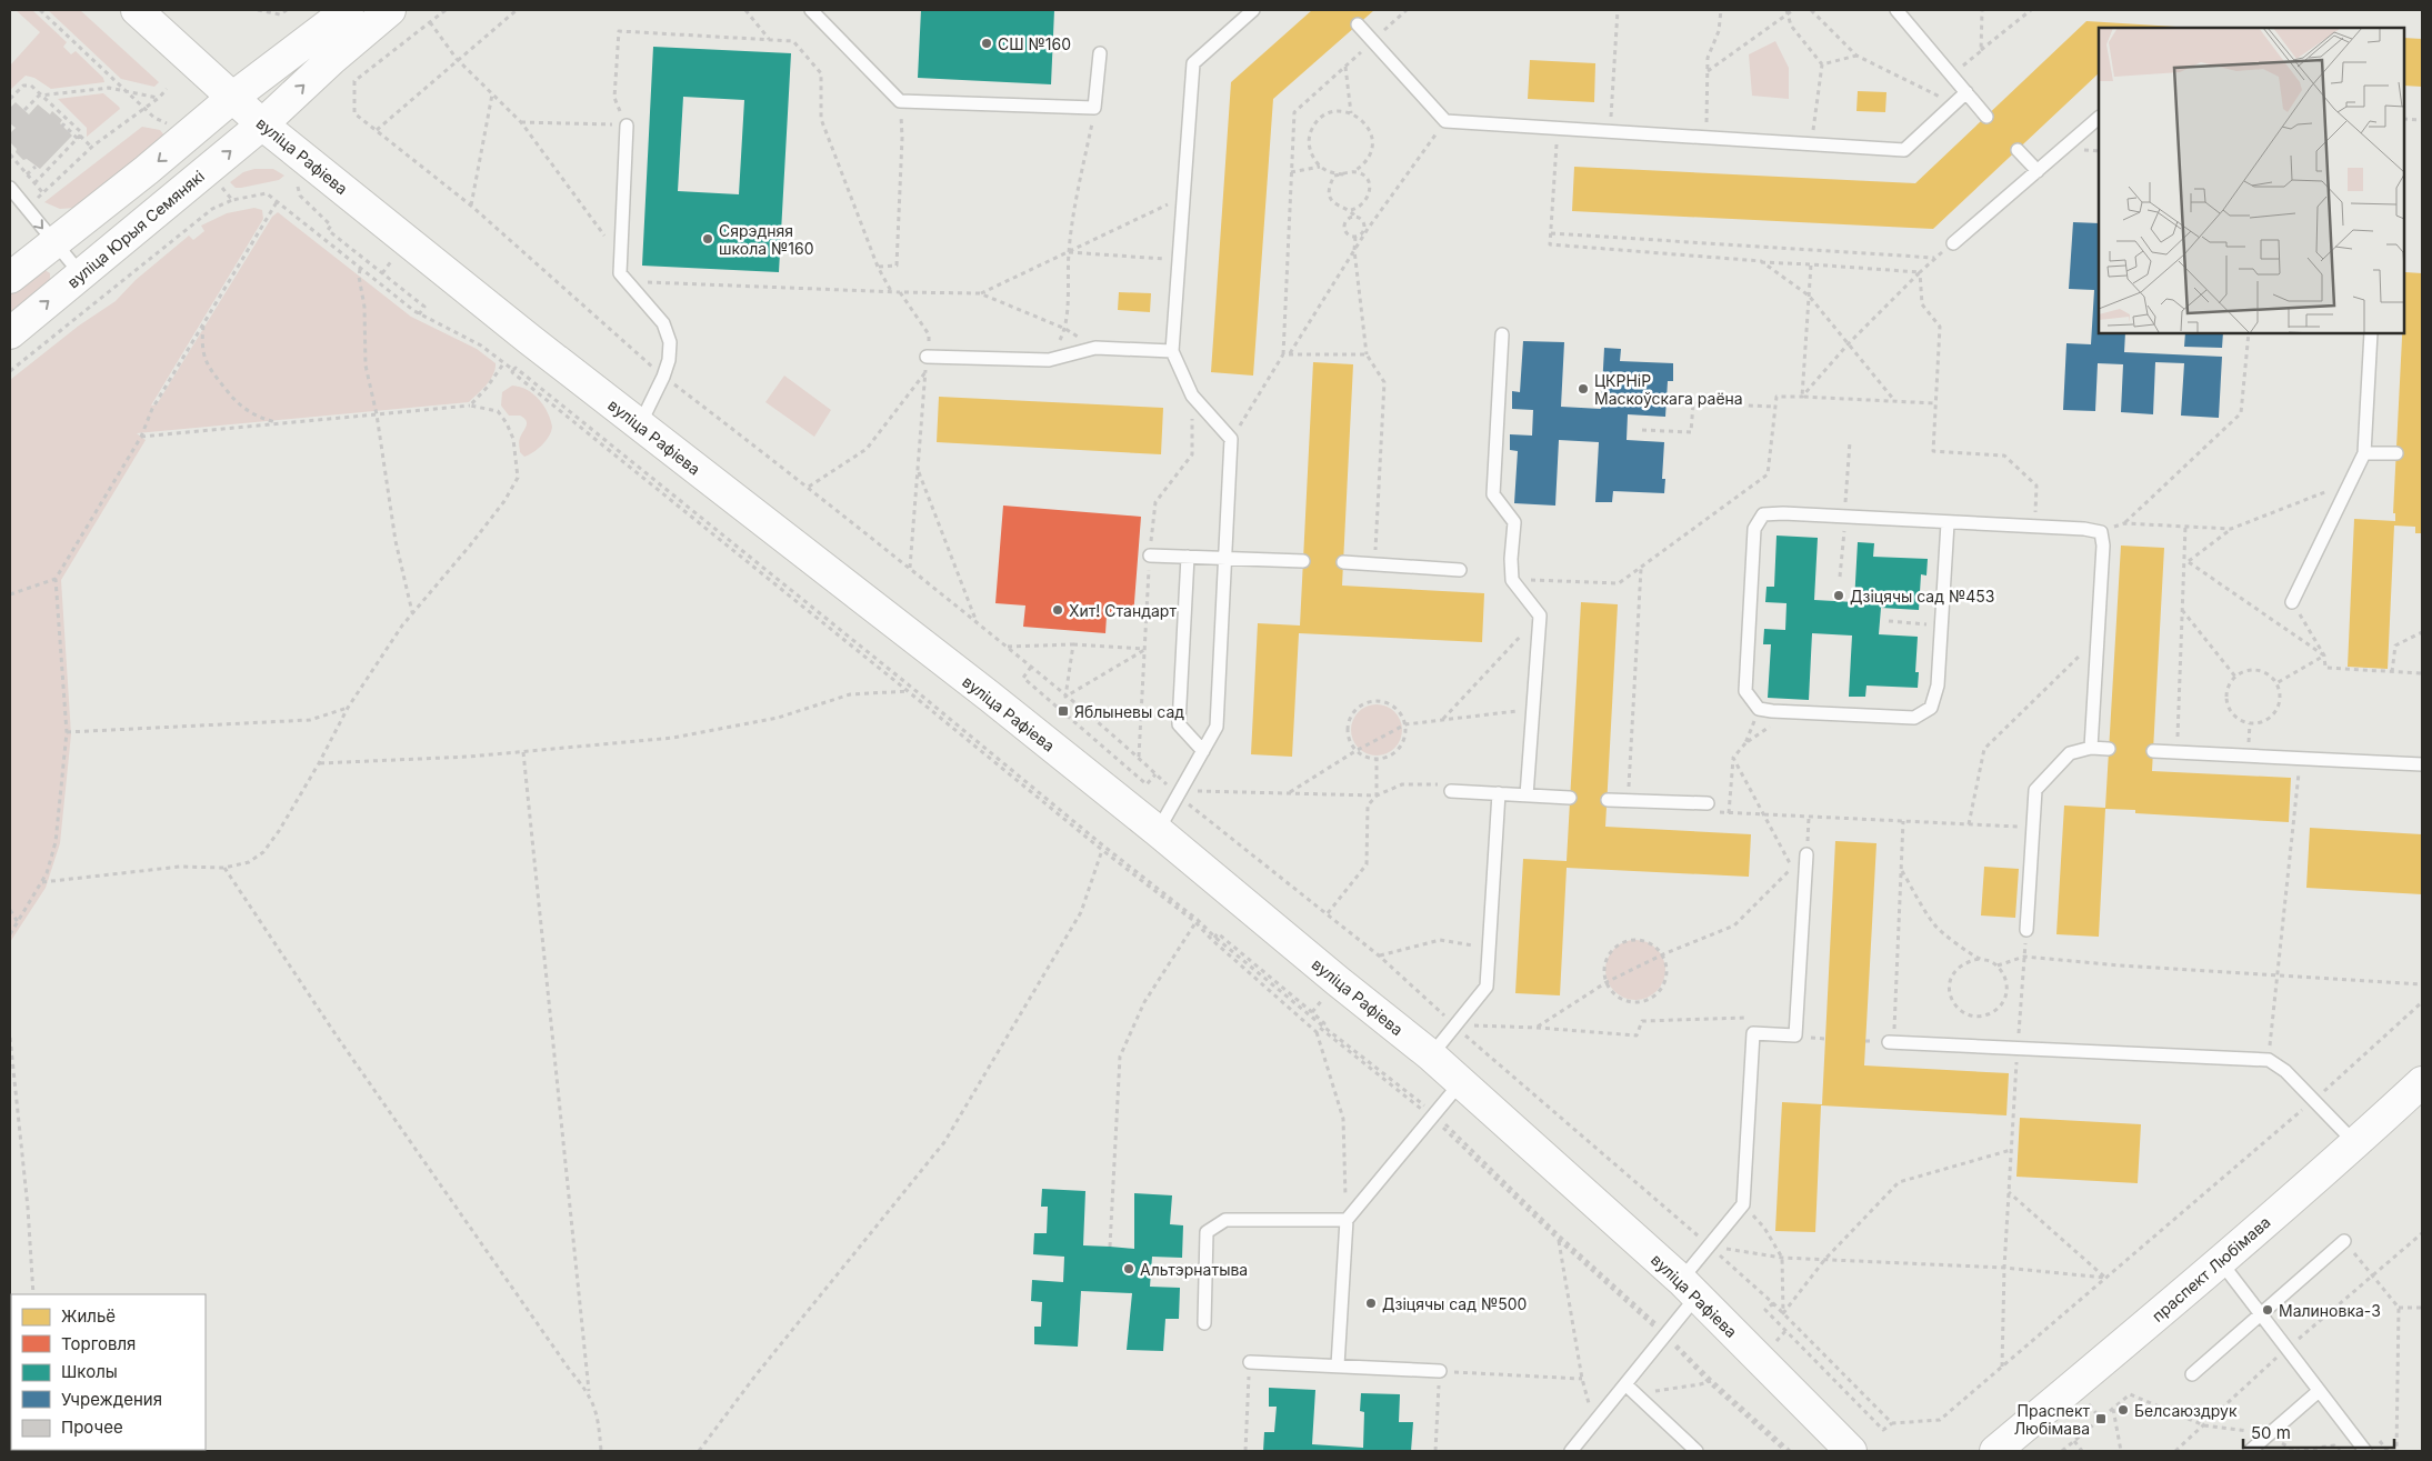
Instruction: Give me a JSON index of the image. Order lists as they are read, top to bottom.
{
  "streets": {
    "main road": ["вуліца Рафіева", "вуліца Юрыя Семянякі", "праспект Любімава"]
  },
  "crossings": [
    ["вуліца Рафіева", "вуліца Юрыя Семянякі"]
  ],
  "places": {
    "other": [
      "СШ №160",
      "Сярэдняя школа №160",
      "ЦКРНіР Маскоўскага раёна",
      "Дзіцячы сад №453",
      "Хит! Стандарт",
      "Альтэрнатыва",
      "Дзіцячы сад №500",
      "Малиновка-3",
      "Белсаюздрук"
    ],
    "transit": ["Яблыневы сад", "Праспект Любімава"]
  },
  "legend": [
    "Жильё",
    "Торговля",
    "Школы",
    "Учреждения",
    "Прочее"
  ],
  "scale_bar": "50 m"
}
